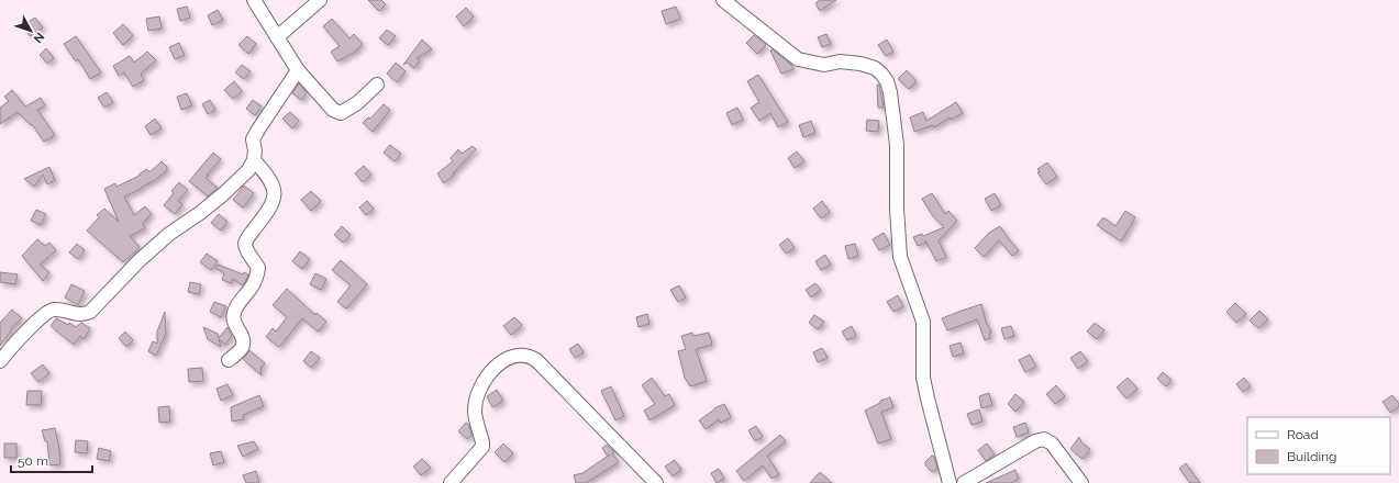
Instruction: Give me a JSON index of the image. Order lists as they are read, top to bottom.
{
  "legend": ["Road", "Building"],
  "scale_bar": "50 m",
  "north": "bottom right"
}
